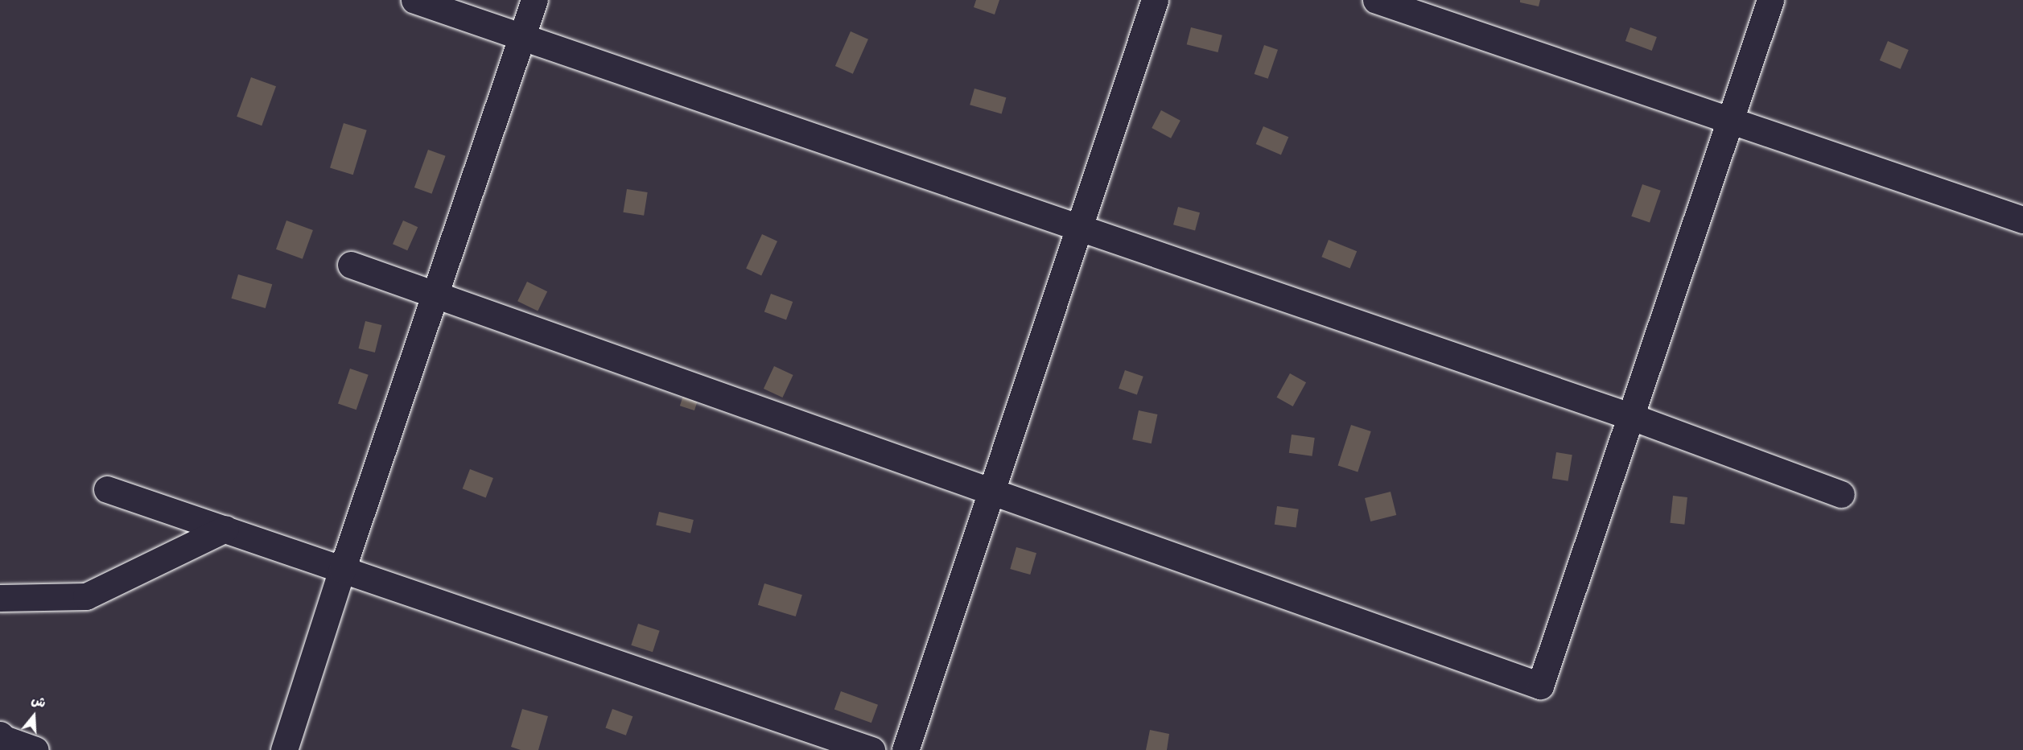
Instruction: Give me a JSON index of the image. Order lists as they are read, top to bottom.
{
  "north": "top"
}
